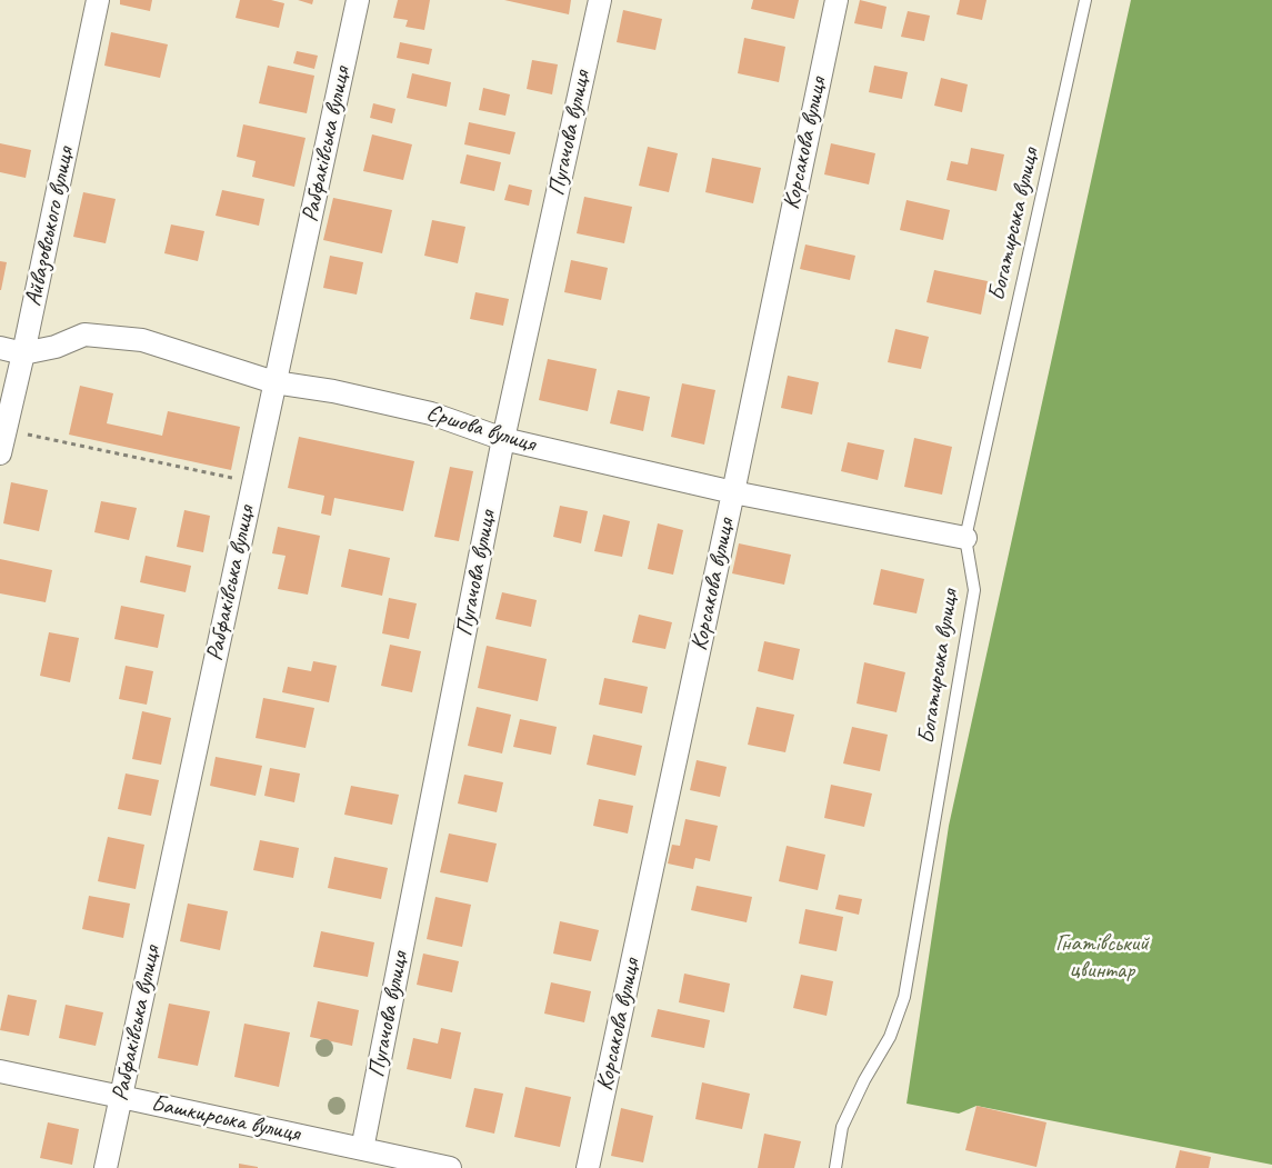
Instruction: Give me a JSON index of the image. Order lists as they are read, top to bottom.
{
  "streets": {
    "street": [
      "Пугачова вулиця",
      "Корсакова вулиця",
      "Рабфаківська вулиця",
      "Айвазовського вулиця",
      "Єршова вулиця",
      "Башкирська вулиця"
    ],
    "lane": ["Богатирська вулиця"]
  },
  "crossings": [
    ["Пугачова вулиця", "Єршова вулиця"],
    ["Пугачова вулиця", "Башкирська вулиця"],
    ["Корсакова вулиця", "Єршова вулиця"],
    ["Рабфаківська вулиця", "Єршова вулиця"],
    ["Рабфаківська вулиця", "Башкирська вулиця"],
    ["Богатирська вулиця", "Єршова вулиця"],
    ["Айвазовського вулиця", "Єршова вулиця"]
  ],
  "parks": ["Гнатівський цвинтар"]
}
